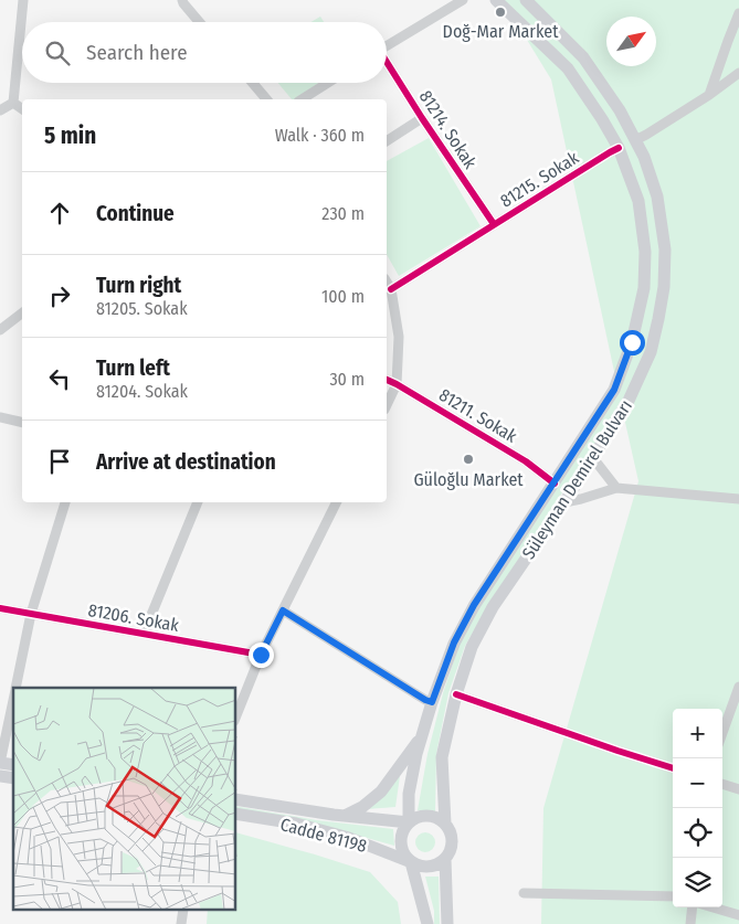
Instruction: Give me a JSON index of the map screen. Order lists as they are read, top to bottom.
{
  "streets": {
    "main road": ["Süleyman Demirel Bulvarı", "Cadde 81198"],
    "street": [
      "81214. Sokak",
      "81215. Sokak",
      "81211. Sokak",
      "81206. Sokak"
    ]
  },
  "crossings": [
    ["81214. Sokak", "81215. Sokak"],
    ["81215. Sokak", "Süleyman Demirel Bulvarı"],
    ["81211. Sokak", "Süleyman Demirel Bulvarı"],
    ["Süleyman Demirel Bulvarı", "Cadde 81198"]
  ],
  "places": ["Doğ-Mar Market", "Güloğlu Market"],
  "north": "top right",
  "page": {
    "search": "Search here",
    "heading": ["5 min", "Walk · 360 m"],
    "list": [
      ["Continue", "230 m"],
      ["Turn right", "81205. Sokak", "100 m"],
      ["Turn left", "81204. Sokak", "30 m"],
      "Arrive at destination"
    ],
    "map_buttons": ["+", "−"]
  }
}
